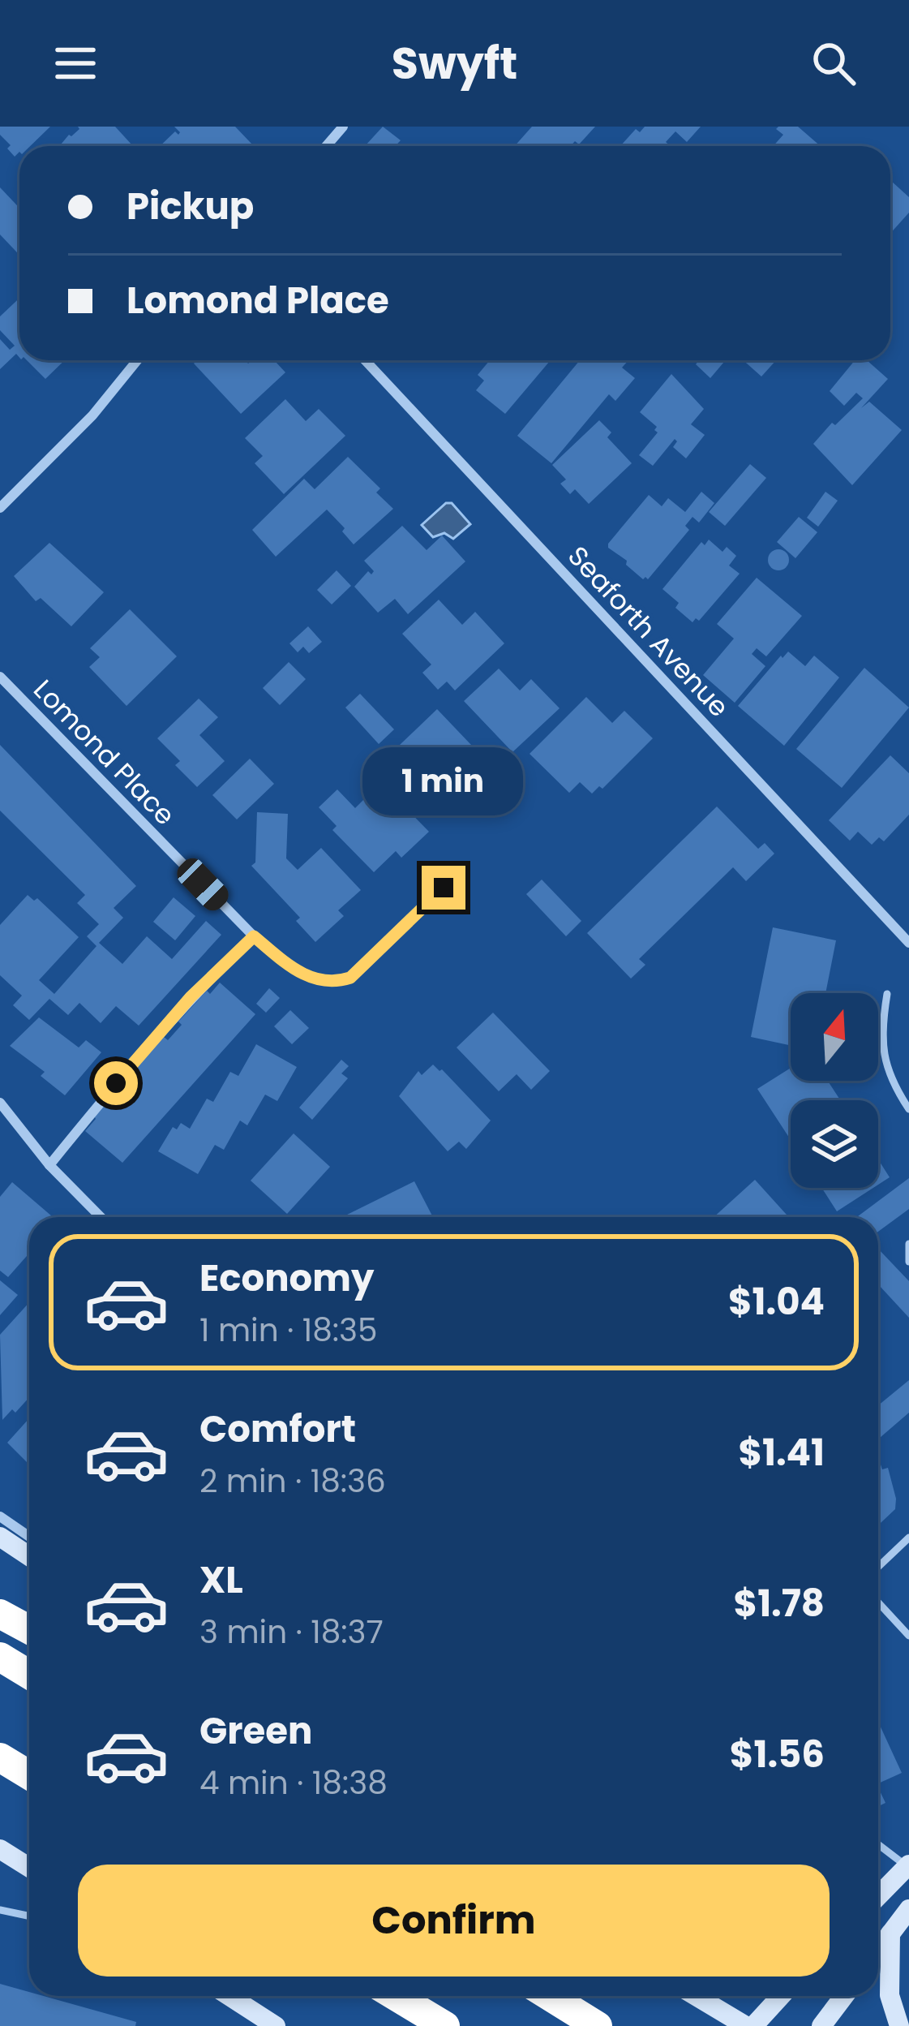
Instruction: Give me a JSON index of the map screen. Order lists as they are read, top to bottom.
{
  "streets": {
    "street": ["Seaforth Avenue", "Lomond Place"]
  },
  "north": "top",
  "page": {
    "header": "Swyft",
    "banner": ["Pickup", "Lomond Place"],
    "bubble": "1 min",
    "list": [
      {
        "name": "Economy",
        "note": "1 min · 18:35",
        "value": "$1.04"
      },
      {
        "name": "Comfort",
        "note": "2 min · 18:36",
        "value": "$1.41"
      },
      {
        "name": "XL",
        "note": "3 min · 18:37",
        "value": "$1.78"
      },
      {
        "name": "Green",
        "note": "4 min · 18:38",
        "value": "$1.56"
      }
    ],
    "buttons": "Confirm"
  }
}
